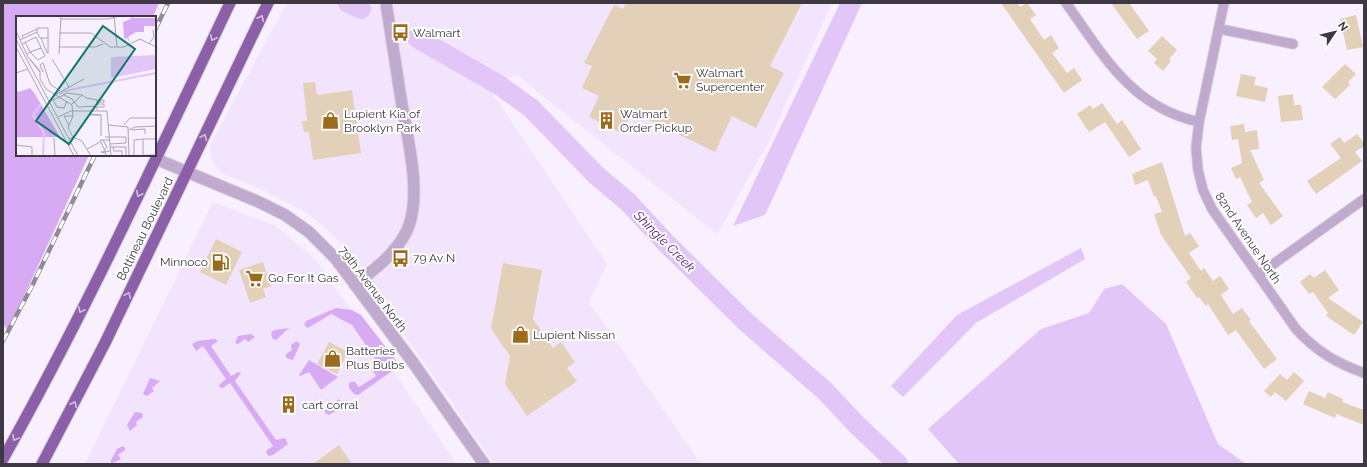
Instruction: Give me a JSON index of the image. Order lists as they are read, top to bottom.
{
  "streets": {
    "highway": ["Bottineau Boulevard"],
    "street": ["82nd Avenue North", "79th Avenue North"]
  },
  "crossings": [
    ["Bottineau Boulevard", "79th Avenue North"]
  ],
  "water": ["Shingle Creek"],
  "places": {
    "bus stop": ["Walmart", "79 Av N"],
    "supermarket": ["Walmart Supercenter", "Go For It Gas"],
    "shop": ["Lupient Kia of Brooklyn Park", "Lupient Nissan", "Batteries Plus Bulbs"],
    "building": ["Walmart Order Pickup", "cart corral"],
    "fuel station": ["Minnoco"]
  },
  "north": "top right"
}
